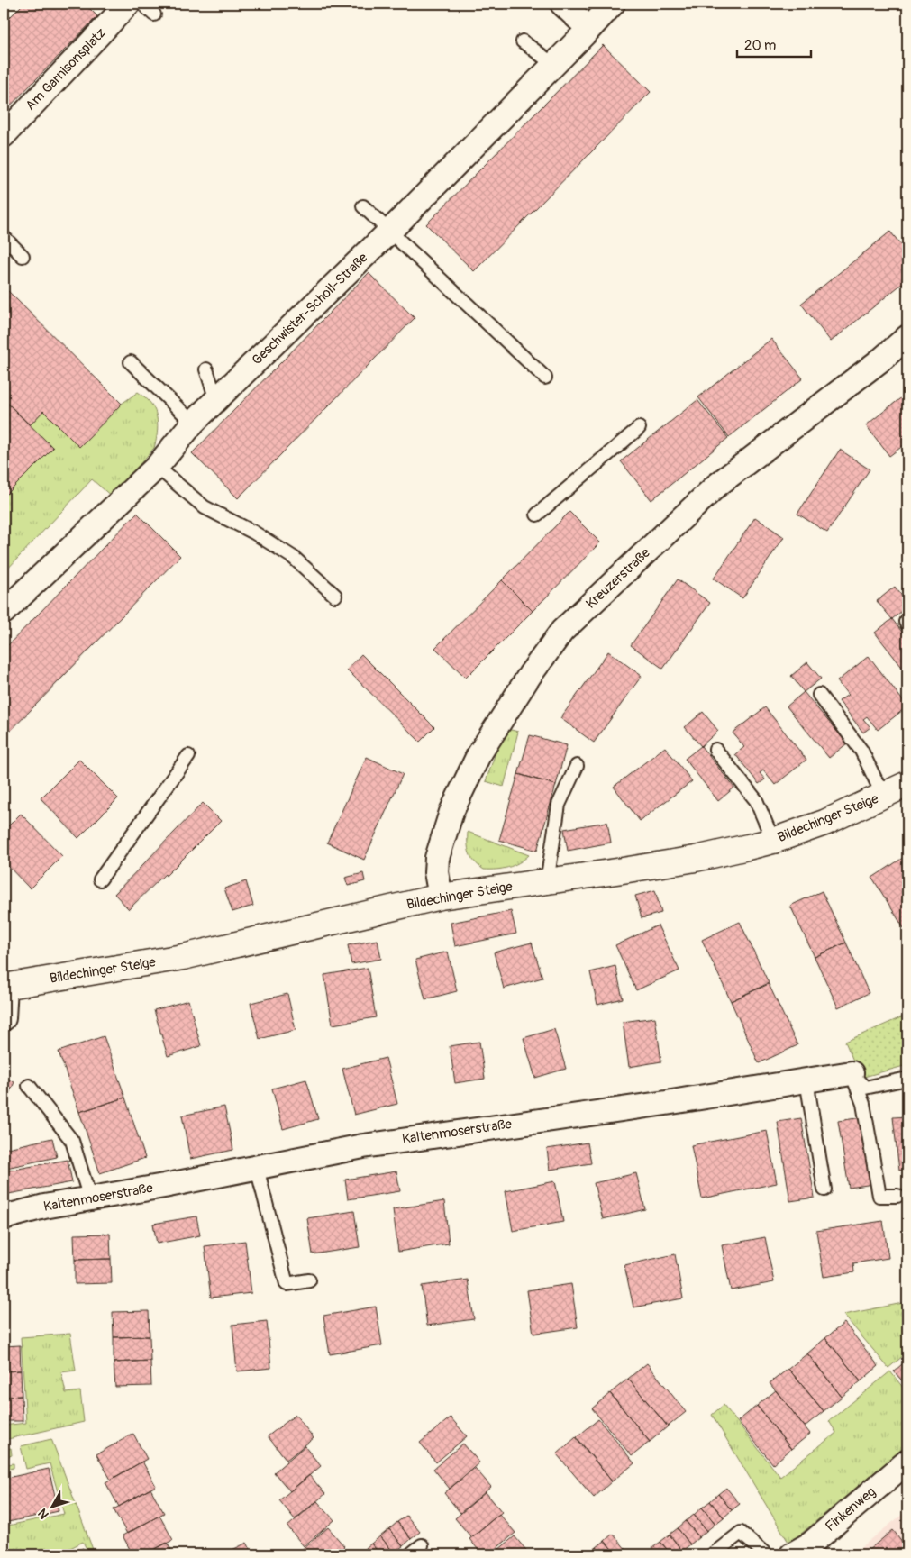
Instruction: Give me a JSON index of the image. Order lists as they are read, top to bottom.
{
  "streets": {
    "street": [
      "Am Garnisonsplatz",
      "Geschwister-Scholl-Straße",
      "Kreuzerstraße",
      "Bildechinger Steige",
      "Kaltenmoserstraße",
      "Finkenweg"
    ]
  },
  "crossings": [
    ["Kreuzerstraße", "Bildechinger Steige"]
  ],
  "scale_bar": "20 m",
  "north": "bottom left"
}
